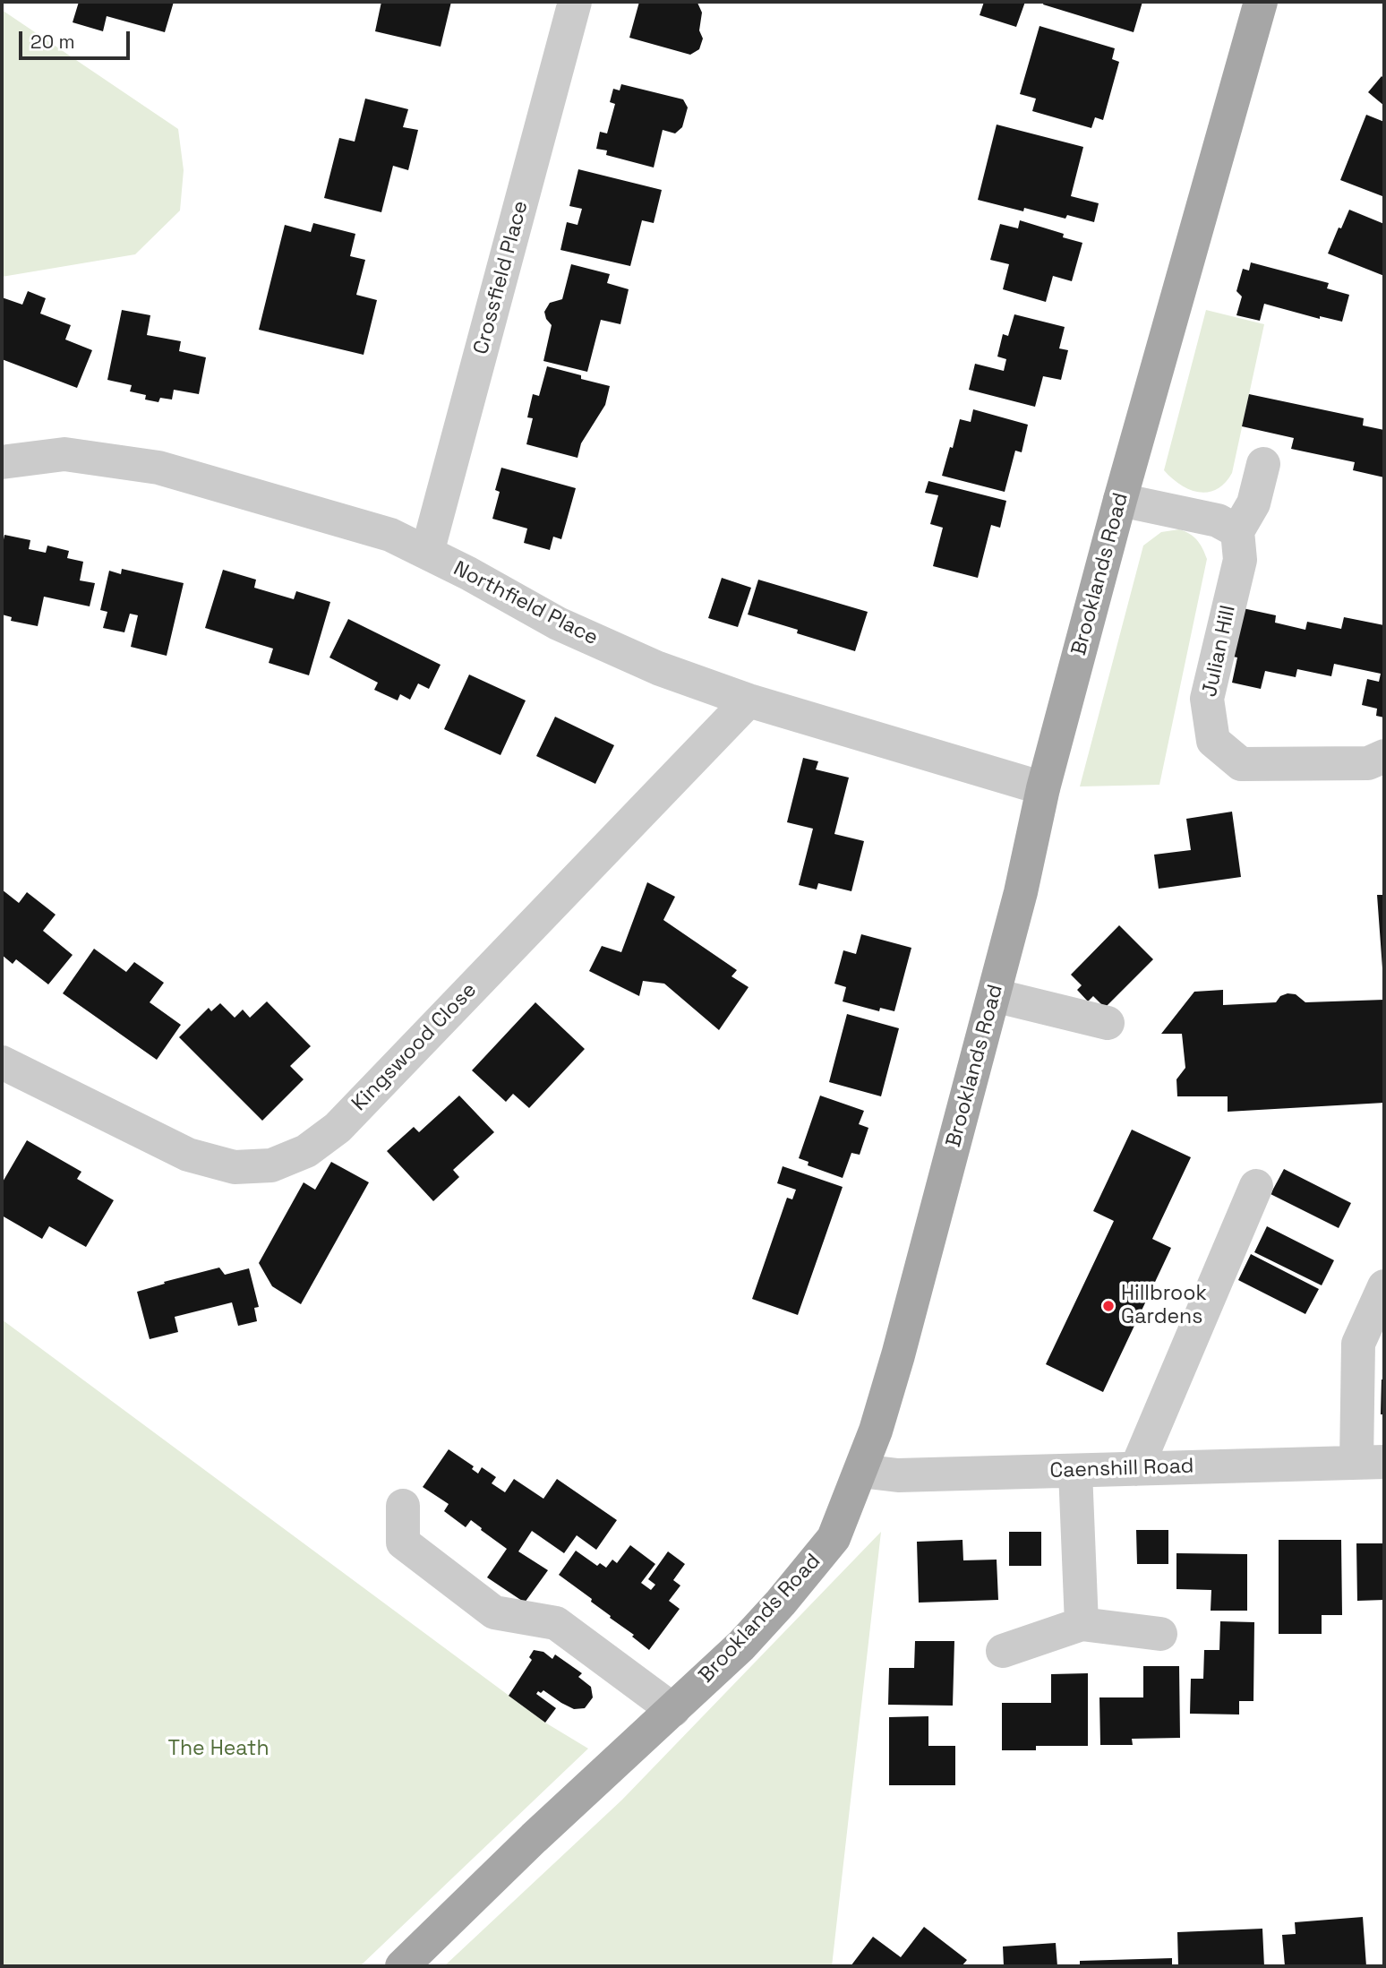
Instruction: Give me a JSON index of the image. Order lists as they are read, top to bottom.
{
  "streets": {
    "main road": ["Brooklands Road"],
    "street": [
      "Crossfield Place",
      "Northfield Place",
      "Julian Hill",
      "Kingswood Close",
      "Caenshill Road"
    ]
  },
  "crossings": [
    ["Crossfield Place", "Northfield Place"],
    ["Brooklands Road", "Northfield Place"],
    ["Brooklands Road", "Caenshill Road"],
    ["Northfield Place", "Kingswood Close"]
  ],
  "parks": ["The Heath"],
  "places": ["Hillbrook Gardens"],
  "scale_bar": "20 m"
}
